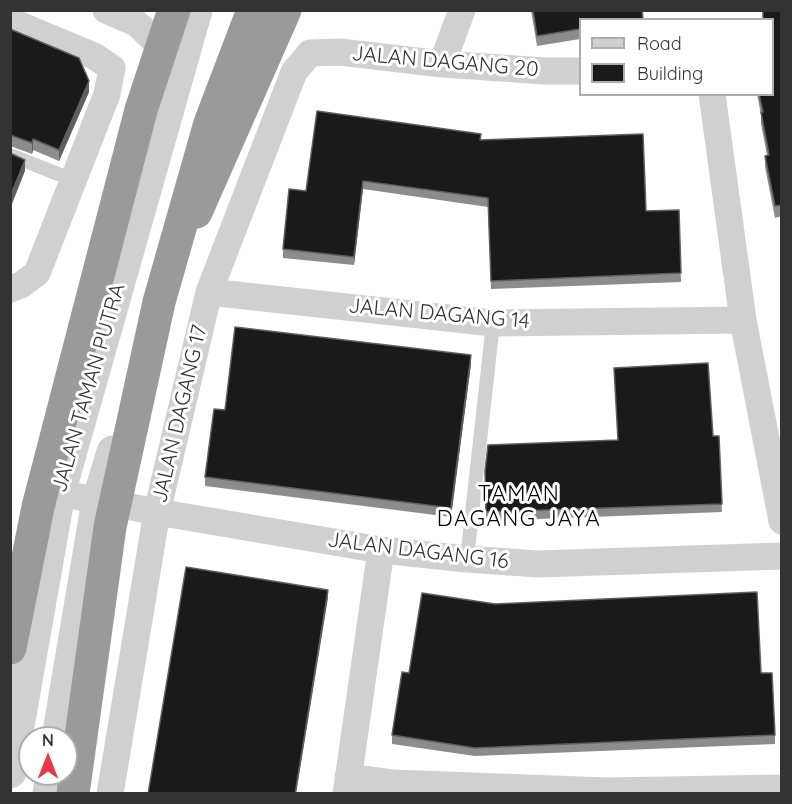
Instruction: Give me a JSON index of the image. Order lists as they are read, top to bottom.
{
  "streets": {
    "street": [
      "JALAN DAGANG 20",
      "JALAN DAGANG 14",
      "JALAN TAMAN PUTRA",
      "JALAN DAGANG 17",
      "JALAN DAGANG 16"
    ]
  },
  "crossings": [
    ["JALAN DAGANG 20", "JALAN DAGANG 17"],
    ["JALAN DAGANG 14", "JALAN DAGANG 17"],
    ["JALAN TAMAN PUTRA", "JALAN DAGANG 16"],
    ["JALAN DAGANG 17", "JALAN DAGANG 16"]
  ],
  "districts": ["TAMAN DAGANG JAYA"],
  "legend": ["Road", "Building"],
  "north": "top"
}
